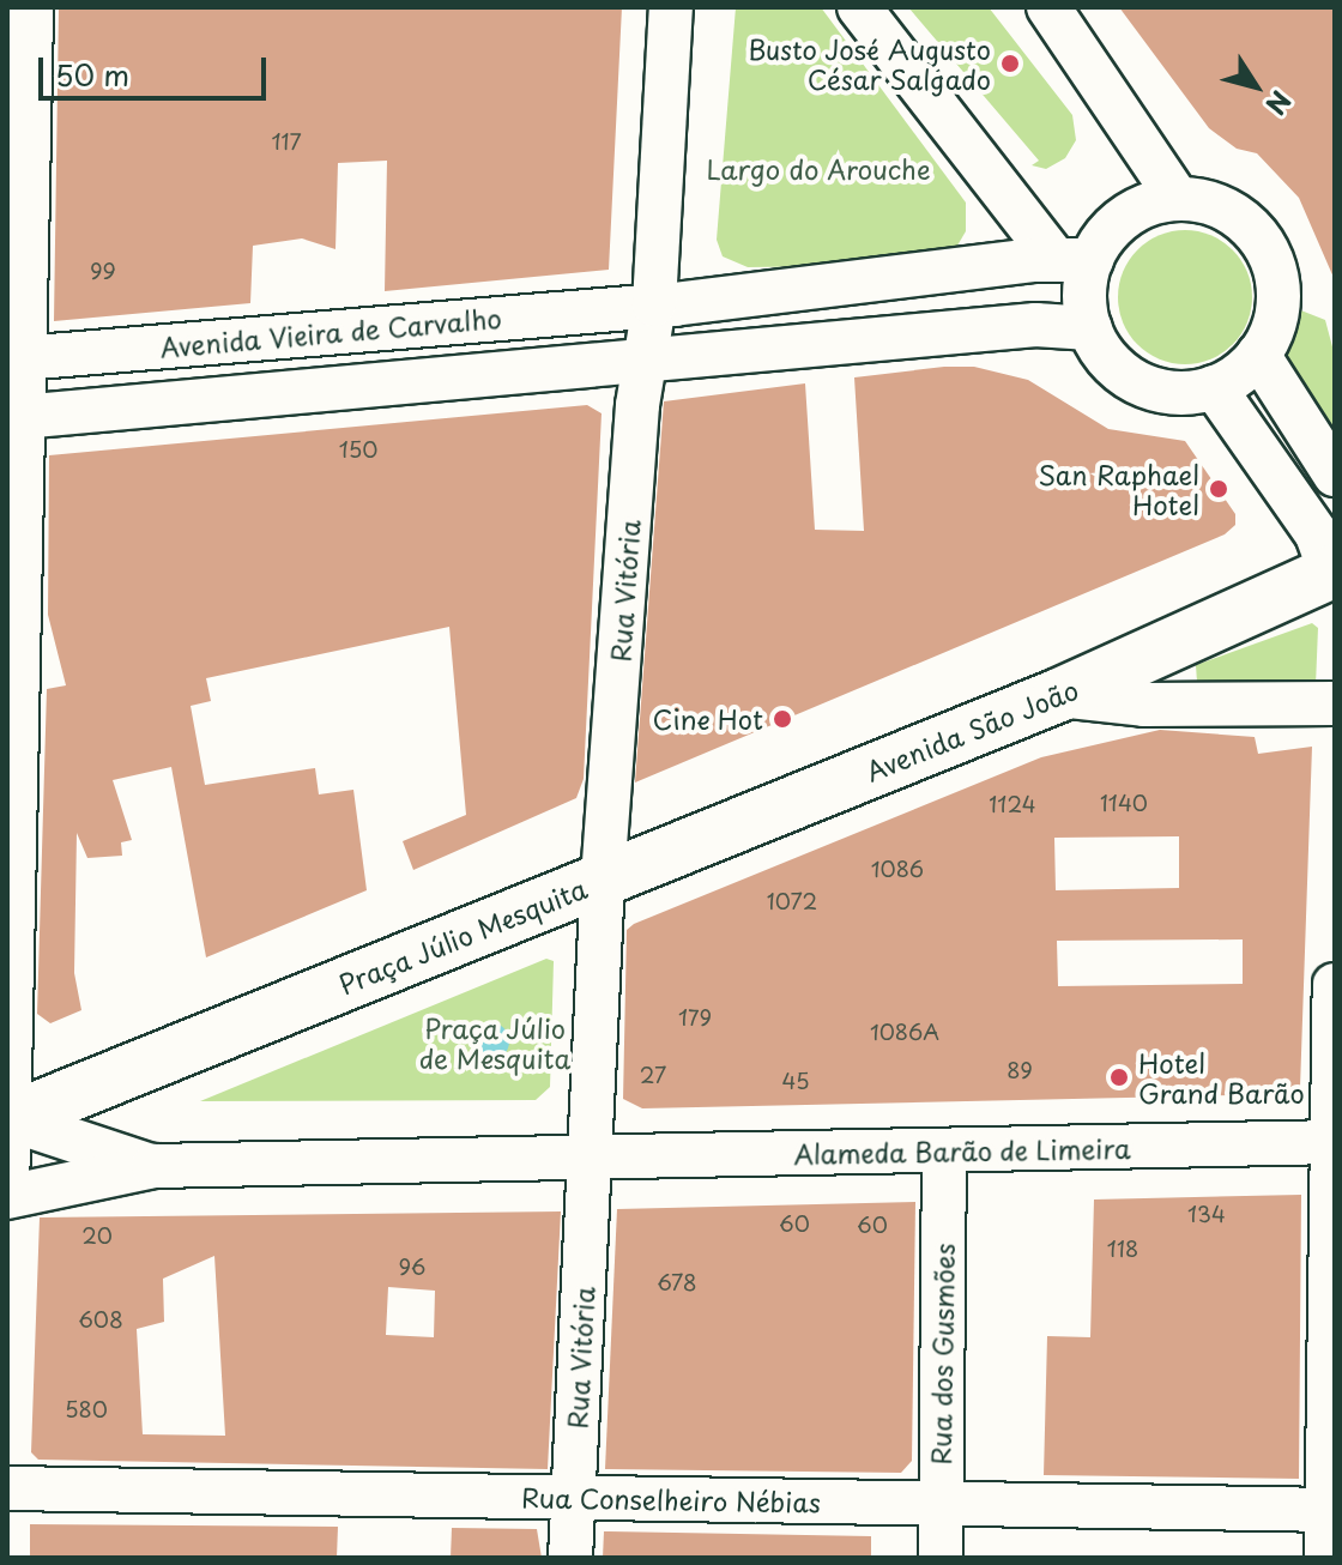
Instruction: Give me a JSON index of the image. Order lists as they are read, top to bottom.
{
  "streets": {
    "main road": ["Avenida São João", "Praça Júlio Mesquita"],
    "street": [
      "Avenida Vieira de Carvalho",
      "Rua Vitória",
      "Alameda Barão de Limeira",
      "Rua dos Gusmões",
      "Rua Conselheiro Nébias"
    ]
  },
  "crossings": [
    ["Avenida Vieira de Carvalho", "Rua Vitória"],
    ["Rua Vitória", "Avenida São João"],
    ["Rua Vitória", "Praça Júlio Mesquita"],
    ["Rua Vitória", "Alameda Barão de Limeira"],
    ["Rua Vitória", "Rua Conselheiro Nébias"],
    ["Avenida São João", "Praça Júlio Mesquita"],
    ["Praça Júlio Mesquita", "Alameda Barão de Limeira"],
    ["Alameda Barão de Limeira", "Rua dos Gusmões"],
    ["Rua dos Gusmões", "Rua Conselheiro Nébias"]
  ],
  "parks": ["Largo do Arouche", "Praça Júlio de Mesquita"],
  "places": [
    "Busto José Augusto César Salgado",
    "San Raphael Hotel",
    "Cine Hot",
    "Hotel Grand Barão"
  ],
  "house_numbers": [
    "117",
    "99",
    "150",
    "1140",
    "1124",
    "1086",
    "1072",
    "179",
    "1086A",
    "89",
    "27",
    "45",
    "134",
    "60",
    "60",
    "20",
    "118",
    "96",
    "678",
    "608",
    "580"
  ],
  "scale_bar": "50 m",
  "north": "bottom right"
}
